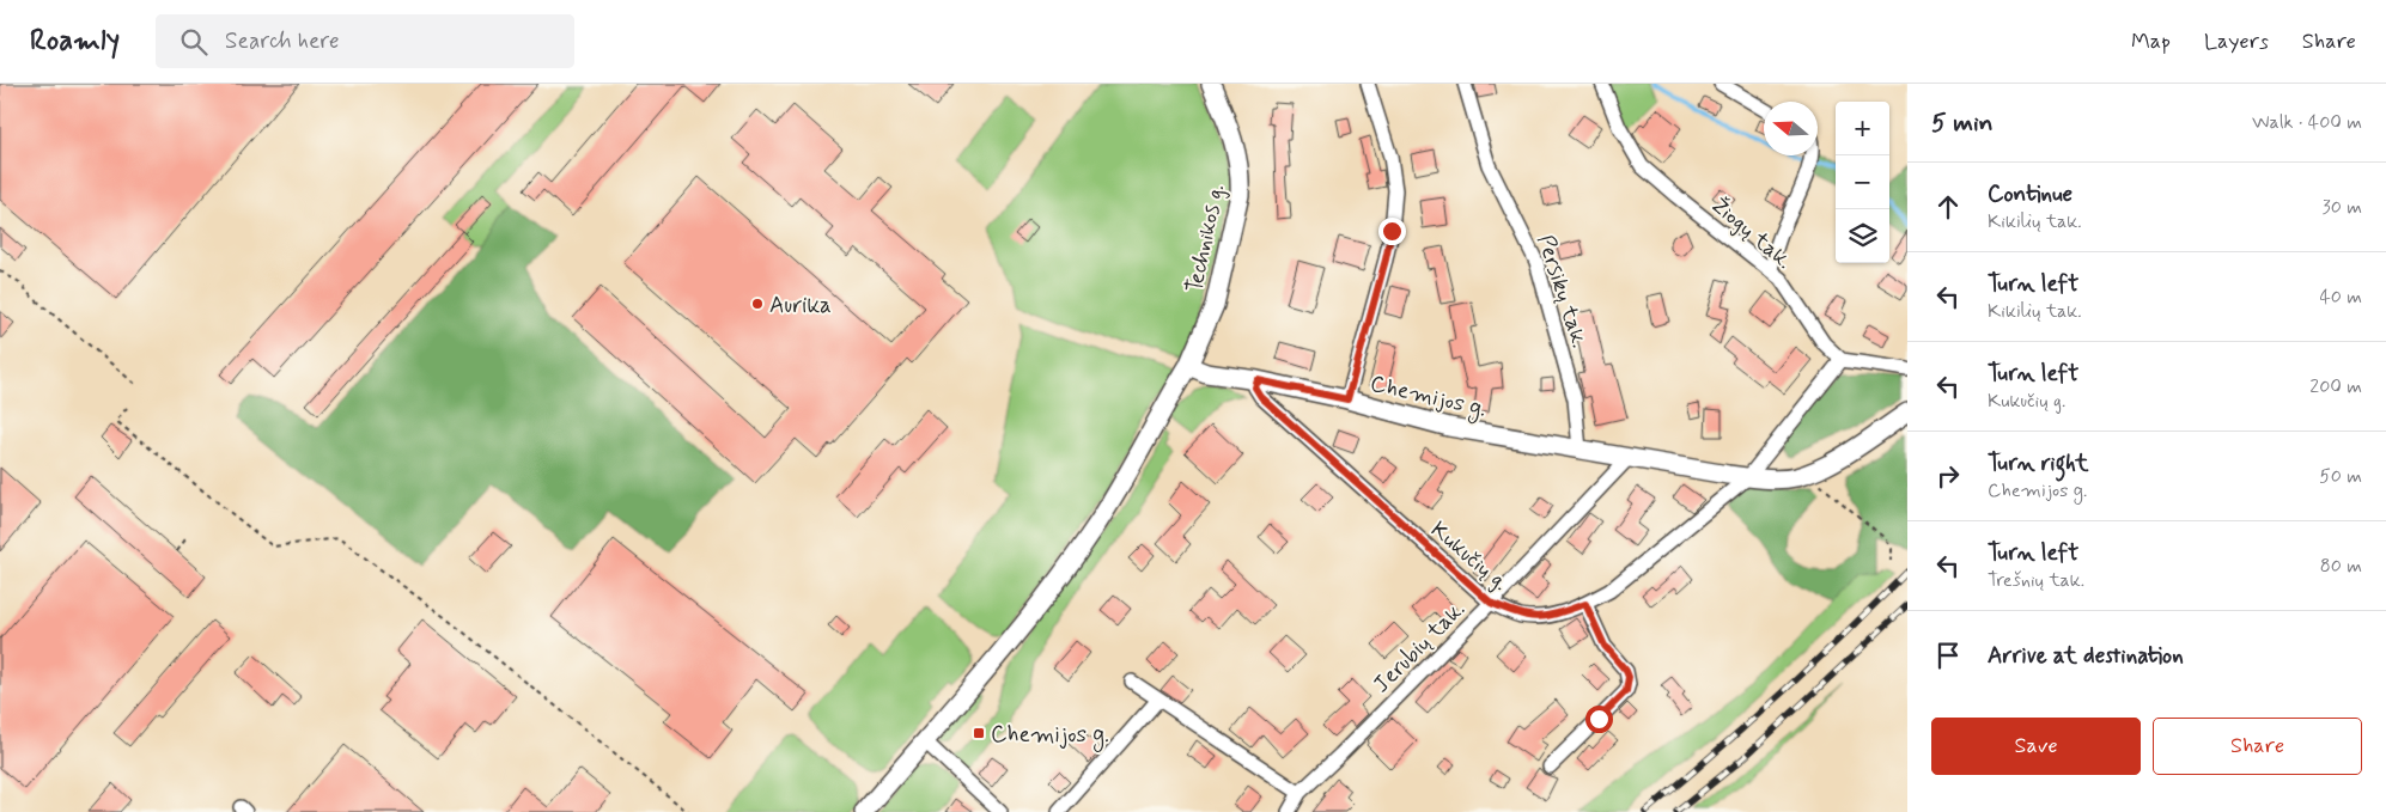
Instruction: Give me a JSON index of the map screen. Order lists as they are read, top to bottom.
{
  "streets": {
    "main road": ["Technikos g.", "Chemijos g."],
    "street": [
      "Žiogų tak.",
      "Persikų tak.",
      "Kukučių g.",
      "Jerubių tak."
    ]
  },
  "crossings": [
    ["Žiogų tak.", "Kukučių g."],
    ["Technikos g.", "Chemijos g."],
    ["Persikų tak.", "Chemijos g."],
    ["Chemijos g.", "Kukučių g."],
    ["Chemijos g.", "Jerubių tak."],
    ["Kukučių g.", "Jerubių tak."]
  ],
  "places": {
    "other": ["Aurika"],
    "transit": ["Chemijos g."]
  },
  "north": "left",
  "page": {
    "header": "Roamly",
    "search": "Search here",
    "nav": ["Map", "Layers", "Share"],
    "heading": ["5 min", "Walk · 400 m"],
    "map_buttons": ["+", "−"],
    "list": [
      ["Continue", "Kikilių tak.", "30 m"],
      ["Turn left", "Kikilių tak.", "40 m"],
      ["Turn left", "Kukučių g.", "200 m"],
      ["Turn right", "Chemijos g.", "50 m"],
      ["Turn left", "Trešnių tak.", "80 m"],
      "Arrive at destination"
    ],
    "buttons": ["Save", "Share"]
  }
}
